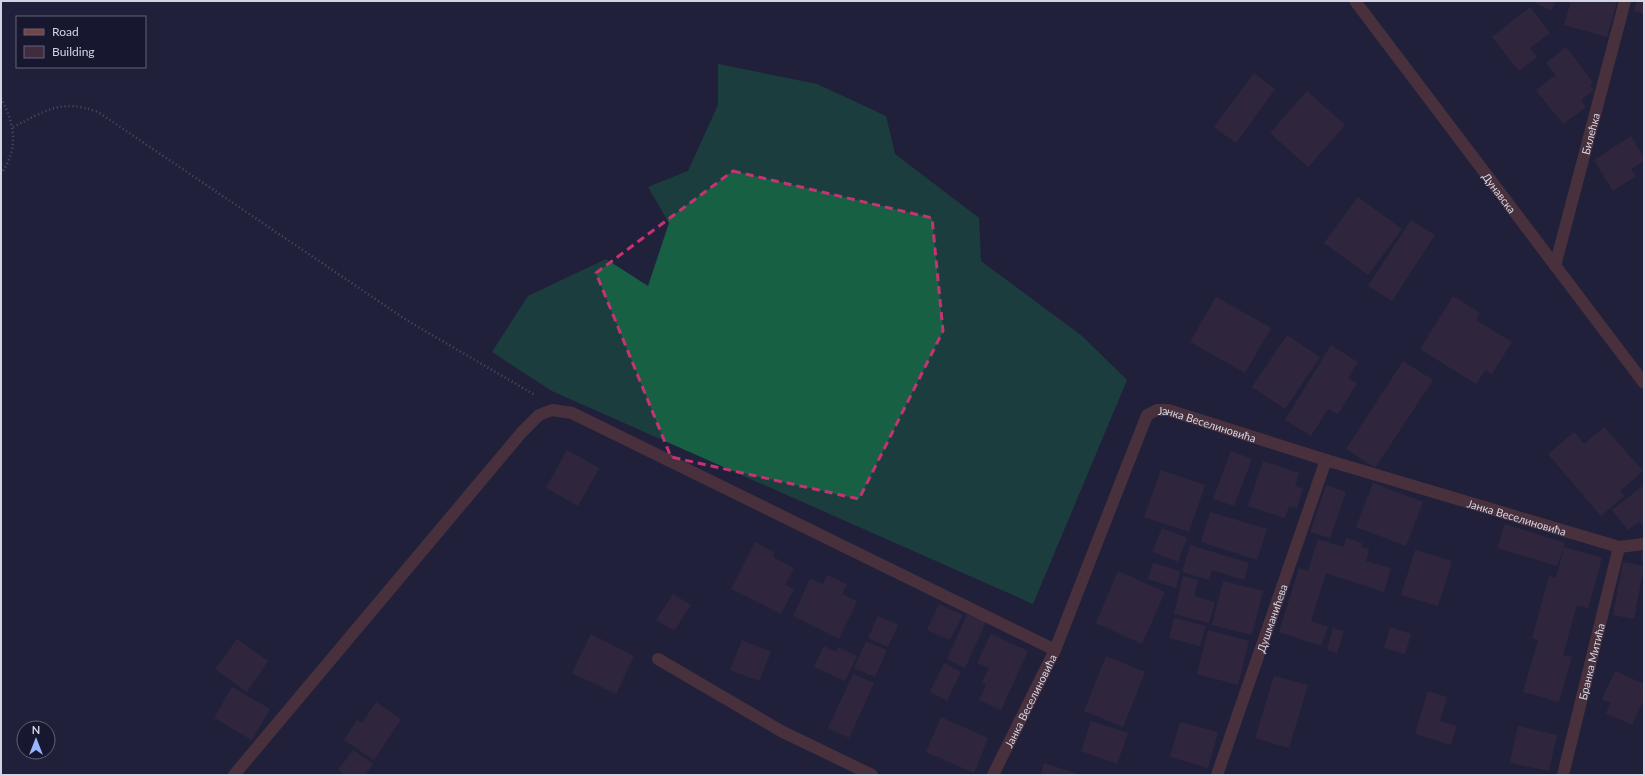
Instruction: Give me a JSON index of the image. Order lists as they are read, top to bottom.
{
  "streets": {
    "street": [
      "Билећка",
      "Дунавска",
      "Јанка Веселиновића",
      "Душманићева",
      "Бранка Митића"
    ]
  },
  "crossings": [
    ["Билећка", "Дунавска"],
    ["Јанка Веселиновића", "Душманићева"],
    ["Јанка Веселиновића", "Бранка Митића"]
  ],
  "legend": ["Road", "Building"],
  "north": "top"
}
